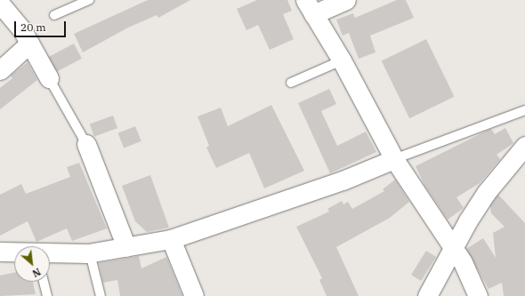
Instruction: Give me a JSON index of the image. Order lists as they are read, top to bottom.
{
  "scale_bar": "20 m",
  "north": "bottom right"
}
